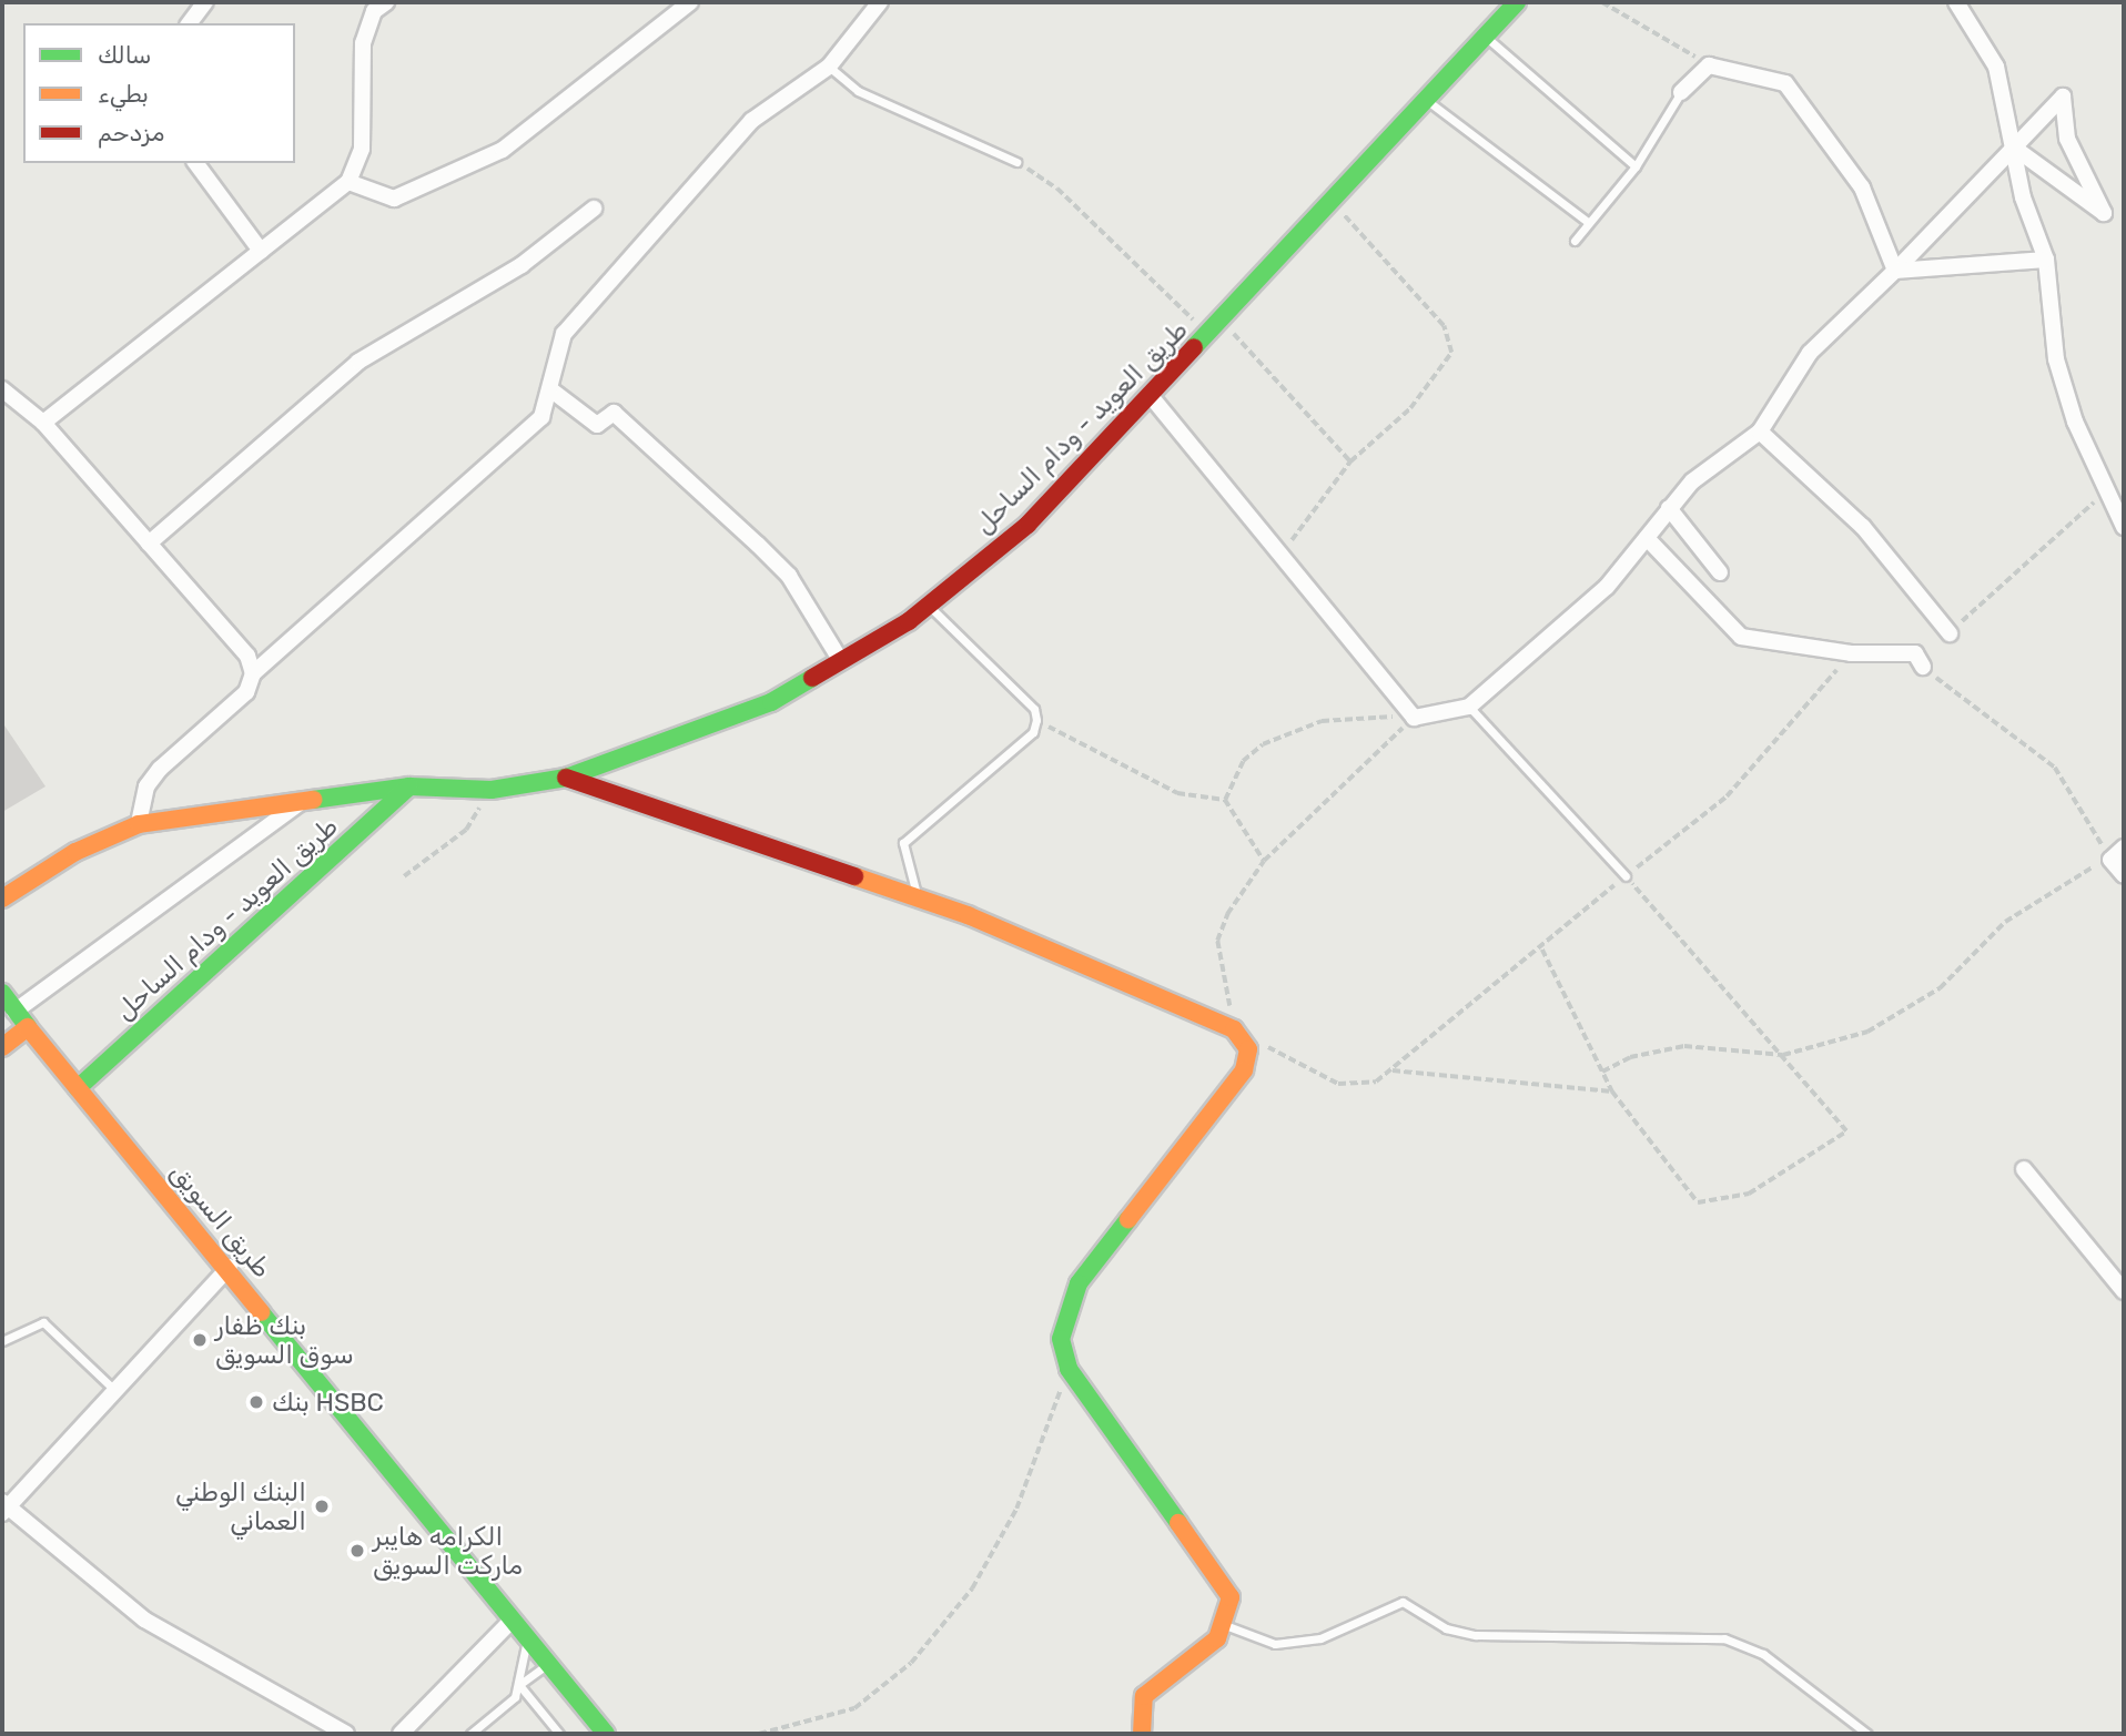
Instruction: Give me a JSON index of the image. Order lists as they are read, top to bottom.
{
  "streets": {
    "main road": ["طريق العويد - ودام الساحل", "طريق السويق"]
  },
  "crossings": [
    ["طريق العويد - ودام الساحل", "طريق السويق"]
  ],
  "places": [
    "بنك ظفار سوق السويق",
    "بنك HSBC",
    "البنك الوطني العماني",
    "الكرامه هايبر ماركت السويق"
  ],
  "legend": ["سالك", "بطيء", "مزدحم"]
}
